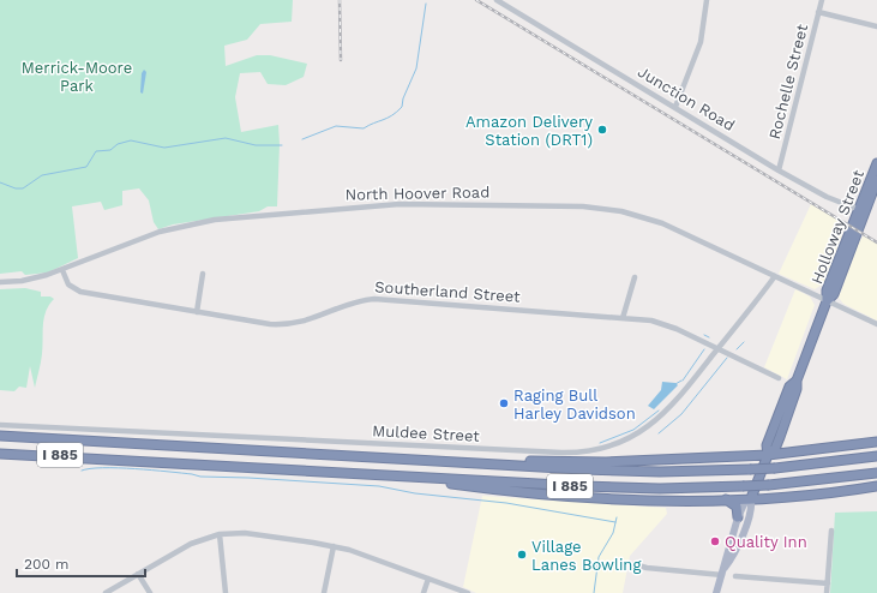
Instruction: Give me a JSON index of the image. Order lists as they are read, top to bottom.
{
  "streets": {
    "highway": ["Holloway Street", "I 885"],
    "street": [
      "Rochelle Street",
      "Junction Road",
      "North Hoover Road",
      "Southerland Street",
      "Muldee Street"
    ]
  },
  "crossings": [
    ["Rochelle Street", "Junction Road"],
    ["Junction Road", "Holloway Street"],
    ["North Hoover Road", "Holloway Street"],
    ["North Hoover Road", "Southerland Street"],
    ["North Hoover Road", "Muldee Street"],
    ["Southerland Street", "Muldee Street"]
  ],
  "parks": ["Merrick-Moore Park"],
  "places": [
    "Amazon Delivery Station (DRT1)",
    "Raging Bull Harley Davidson",
    "Quality Inn",
    "Village Lanes Bowling"
  ],
  "scale_bar": "200 m"
}
